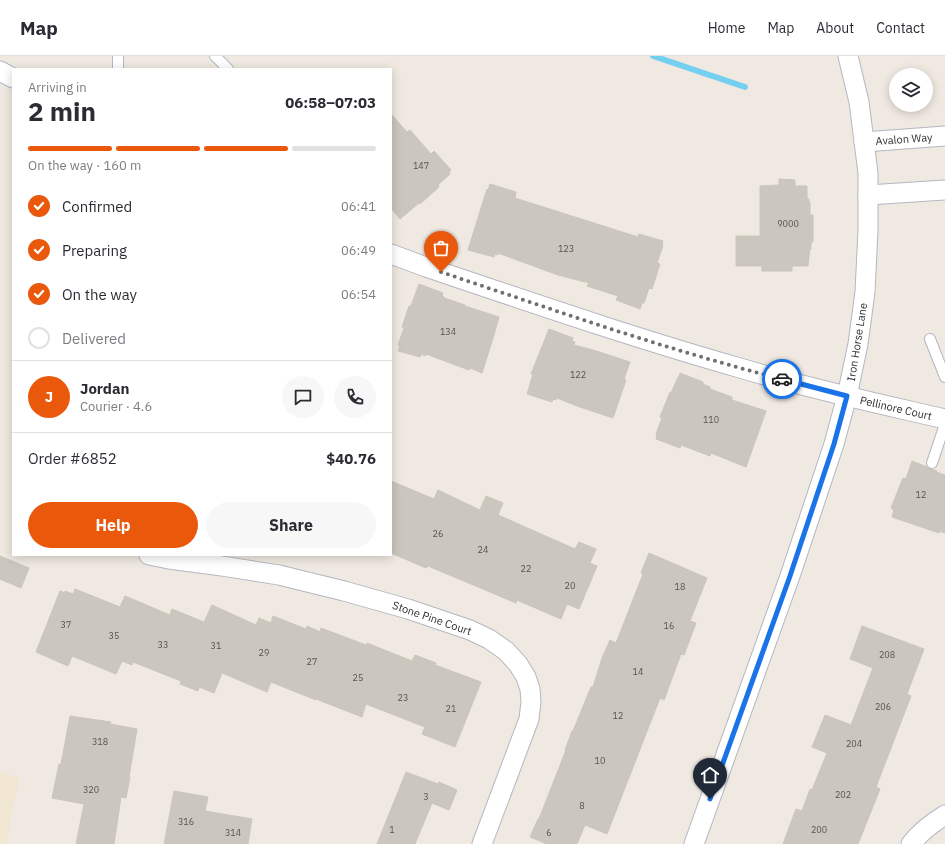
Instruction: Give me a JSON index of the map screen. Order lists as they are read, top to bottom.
{
  "streets": {
    "street": [
      "Avalon Way",
      "Iron Horse Lane",
      "Pellinore Court",
      "Stone Pine Court"
    ]
  },
  "crossings": [
    ["Avalon Way", "Iron Horse Lane"],
    ["Iron Horse Lane", "Pellinore Court"]
  ],
  "house_numbers": [
    "147",
    "9000",
    "123",
    "134",
    "122",
    "110",
    "12",
    "26",
    "24",
    "22",
    "20",
    "18",
    "37",
    "16",
    "35",
    "33",
    "31",
    "29",
    "208",
    "27",
    "14",
    "25",
    "23",
    "206",
    "21",
    "12",
    "318",
    "204",
    "10",
    "320",
    "202",
    "3",
    "8",
    "316",
    "1",
    "200",
    "314",
    "6"
  ],
  "page": {
    "header": "Map",
    "nav": [
      "Home",
      "Map",
      "About",
      "Contact"
    ],
    "heading": ["2 min", "Arriving in", "06:58–07:03"],
    "panel": [
      "Jordan",
      "Courier · 4.6",
      "Order #6852",
      "$40.76"
    ],
    "bar": "On the way · 160 m",
    "list": [
      ["Confirmed", "06:41"],
      ["Preparing", "06:49"],
      ["On the way", "06:54"],
      "Delivered"
    ],
    "round": "J",
    "buttons": ["Help", "Share"]
  }
}
